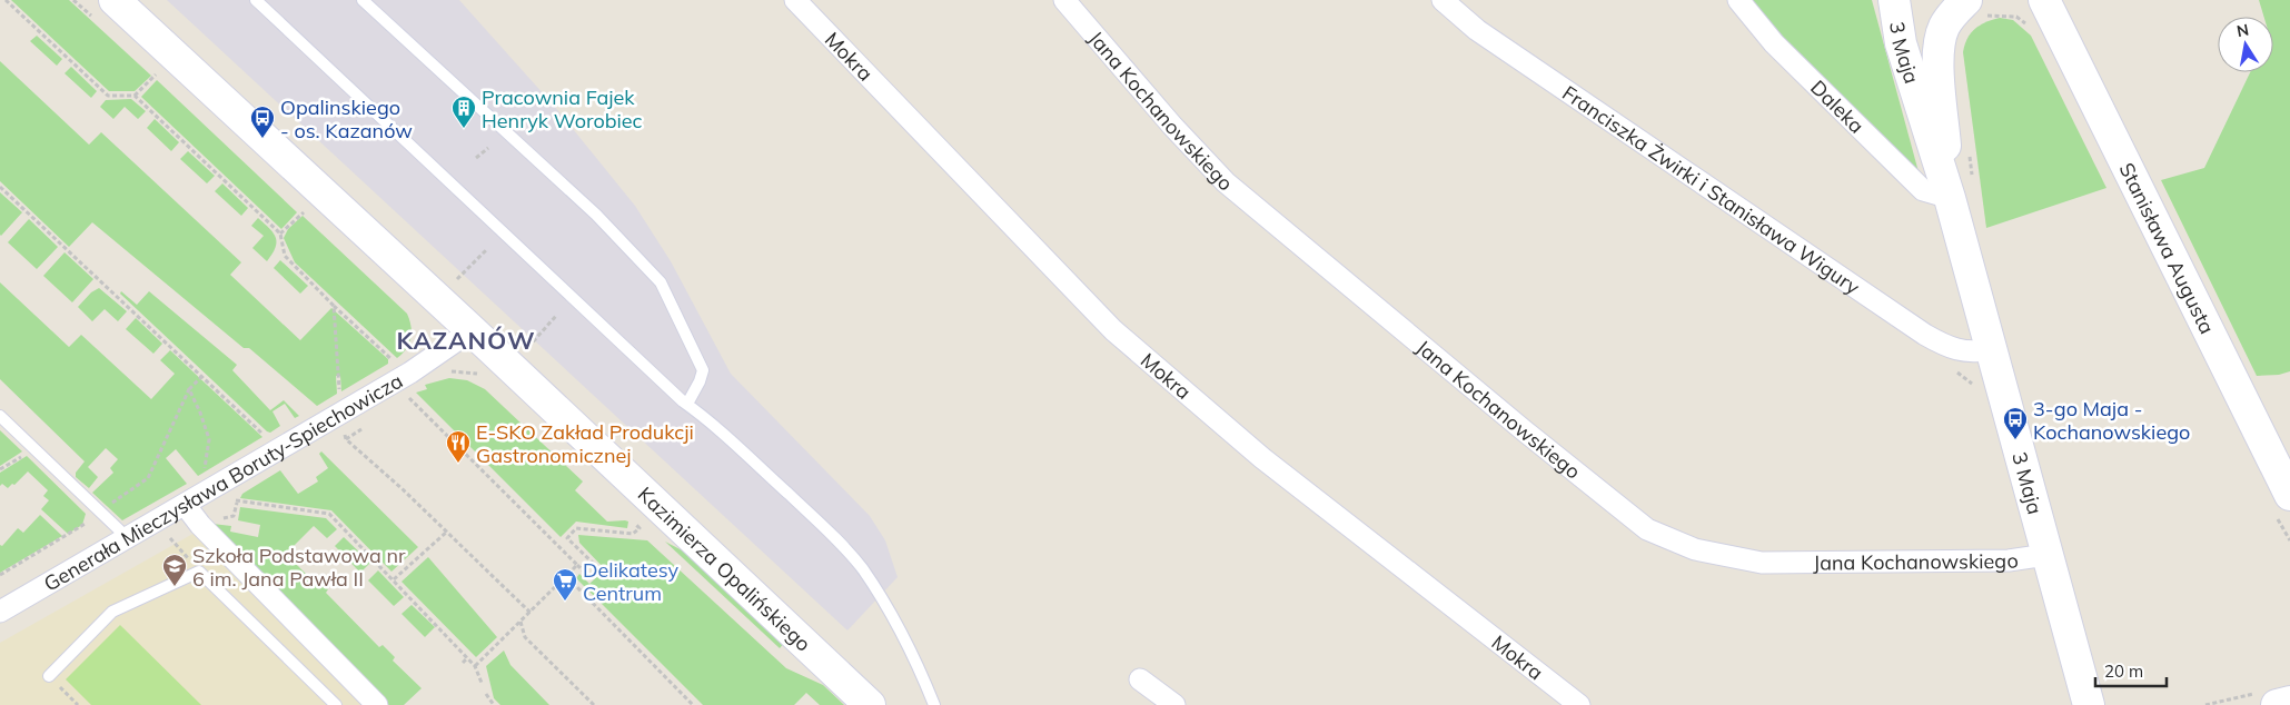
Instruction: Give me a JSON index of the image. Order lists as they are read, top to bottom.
{
  "streets": {
    "main road": ["3 Maja", "Stanisława Augusta", "Kazimierza Opalińskiego"],
    "street": [
      "Mokra",
      "Daleka",
      "Jana Kochanowskiego",
      "Franciszka Żwirki i Stanisława Wigury",
      "Generała Mieczysława Boruty-Spiechowicza"
    ]
  },
  "crossings": [
    ["3 Maja", "Daleka"],
    ["3 Maja", "Jana Kochanowskiego"],
    ["3 Maja", "Franciszka Żwirki i Stanisława Wigury"],
    ["Generała Mieczysława Boruty-Spiechowicza", "Kazimierza Opalińskiego"]
  ],
  "districts": ["KAZANÓW"],
  "places": {
    "building": ["Pracownia Fajek Henryk Worobiec"],
    "bus stop": ["Opalinskiego - os. Kazanów", "3-go Maja - Kochanowskiego"],
    "restaurant": ["E-SKO Zakład Produkcji Gastronomicznej"],
    "school or university": ["Szkoła Podstawowa nr 6 im. Jana Pawła II"],
    "supermarket": ["Delikatesy Centrum"]
  },
  "scale_bar": "20 m",
  "north": "top"
}
